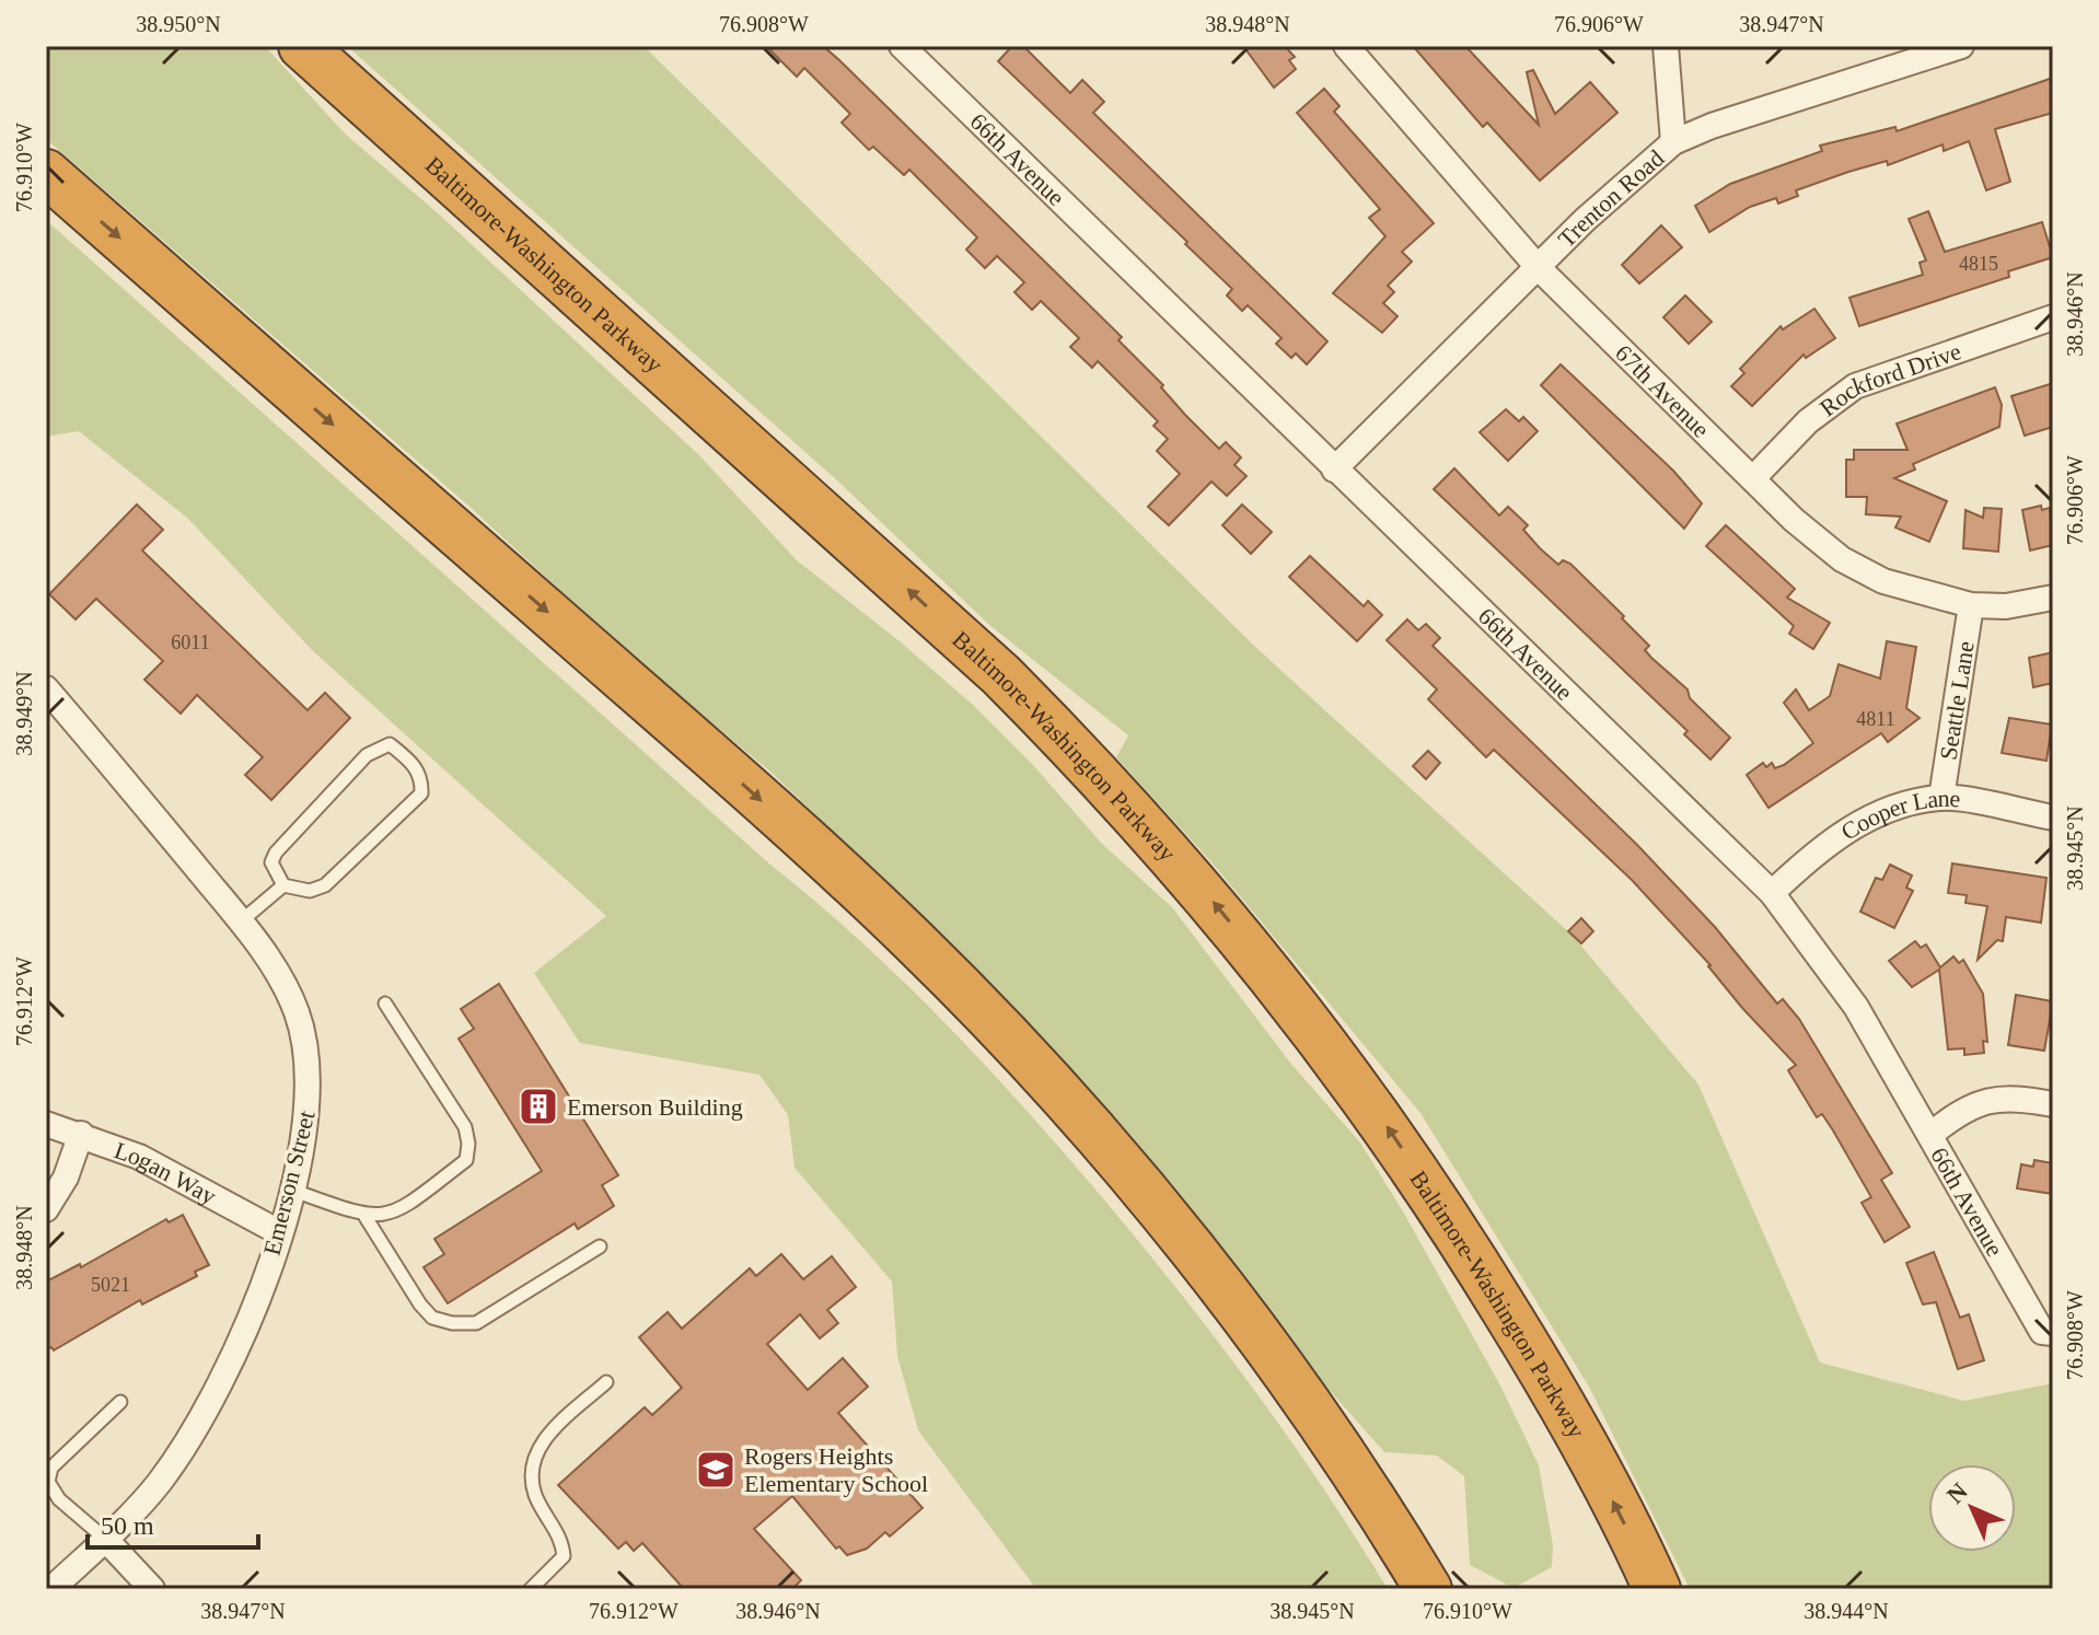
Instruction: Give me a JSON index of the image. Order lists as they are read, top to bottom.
{
  "streets": {
    "highway": ["Baltimore-Washington Parkway"],
    "street": [
      "66th Avenue",
      "Trenton Road",
      "Rockford Drive",
      "67th Avenue",
      "Seattle Lane",
      "Cooper Lane",
      "Logan Way",
      "Emerson Street"
    ]
  },
  "crossings": [
    ["66th Avenue", "Trenton Road"],
    ["66th Avenue", "Cooper Lane"],
    ["Trenton Road", "67th Avenue"],
    ["Rockford Drive", "67th Avenue"],
    ["67th Avenue", "Seattle Lane"],
    ["Seattle Lane", "Cooper Lane"],
    ["Logan Way", "Emerson Street"]
  ],
  "places": {
    "building": ["Emerson Building"],
    "school or university": ["Rogers Heights Elementary School"]
  },
  "house_numbers": [
    "4815",
    "6011",
    "4811",
    "5021"
  ],
  "scale_bar": "50 m",
  "north": "top left",
  "coordinates": [
    "38.950°N",
    "76.908°W",
    "38.948°N",
    "76.906°W",
    "38.947°N",
    "76.910°W",
    "38.946°N",
    "38.949°N",
    "38.945°N",
    "76.912°W",
    "38.944°N"
  ]
}
